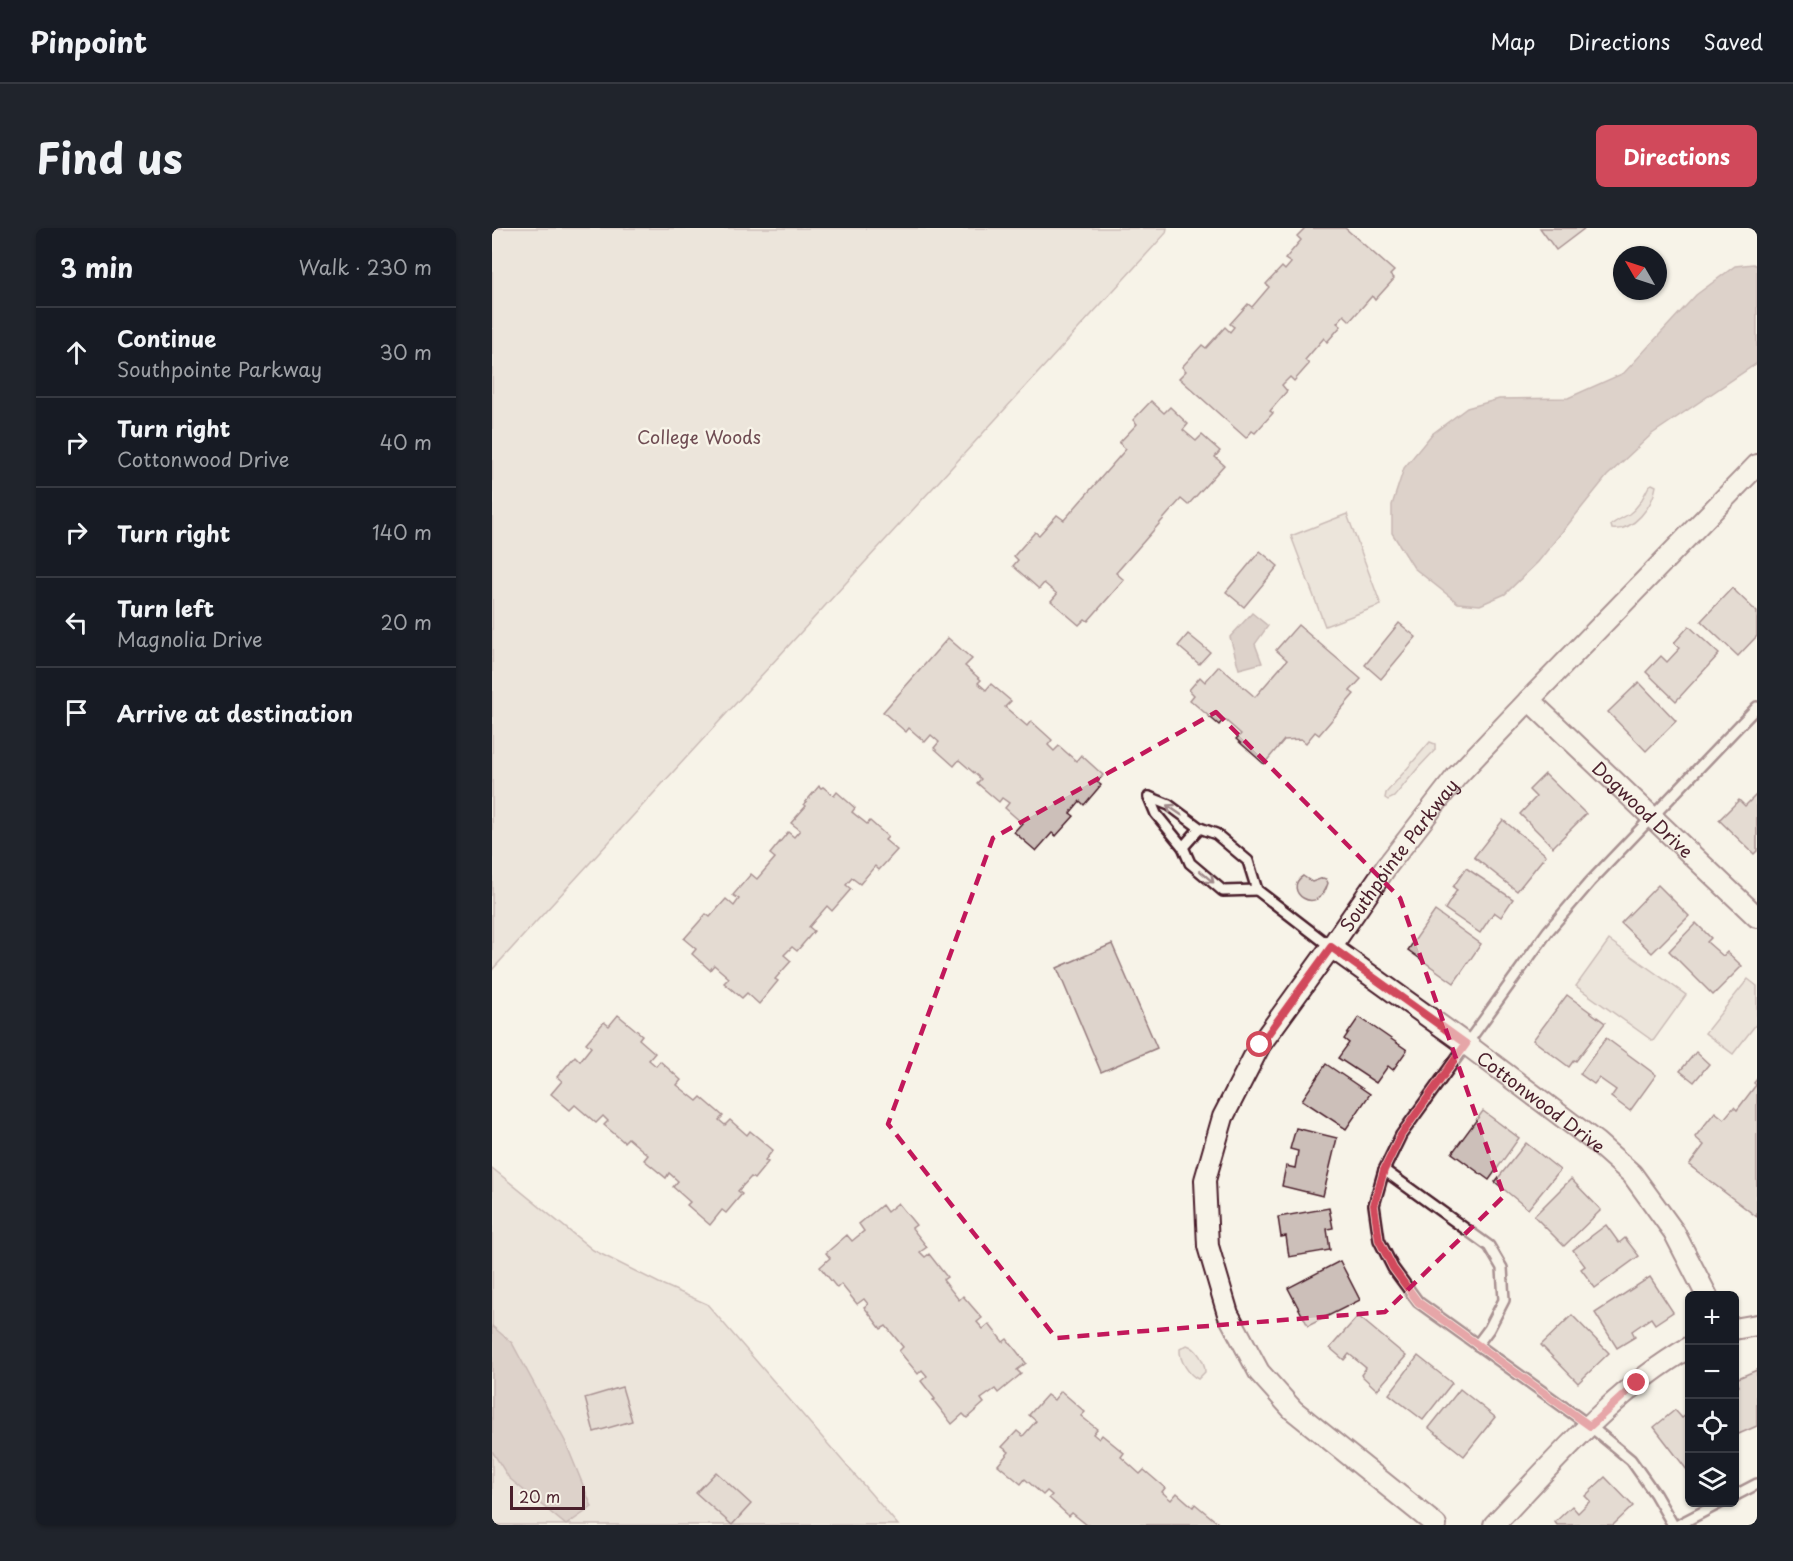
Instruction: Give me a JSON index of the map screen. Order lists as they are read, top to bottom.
{
  "streets": {
    "street": ["Dogwood Drive", "Southpointe Parkway", "Cottonwood Drive"]
  },
  "crossings": [
    ["Dogwood Drive", "Southpointe Parkway"],
    ["Southpointe Parkway", "Cottonwood Drive"]
  ],
  "parks": ["College Woods"],
  "scale_bar": "20 m",
  "north": "top left",
  "page": {
    "header": "Pinpoint",
    "nav": ["Map", "Directions", "Saved"],
    "title": "Find us",
    "buttons": "Directions",
    "heading": ["3 min", "Walk · 230 m"],
    "list": [
      ["Continue", "Southpointe Parkway", "30 m"],
      ["Turn right", "Cottonwood Drive", "40 m"],
      ["Turn right", "140 m"],
      ["Turn left", "Magnolia Drive", "20 m"],
      "Arrive at destination"
    ],
    "map_buttons": ["+", "−"],
    "scale": "20 m"
  }
}
